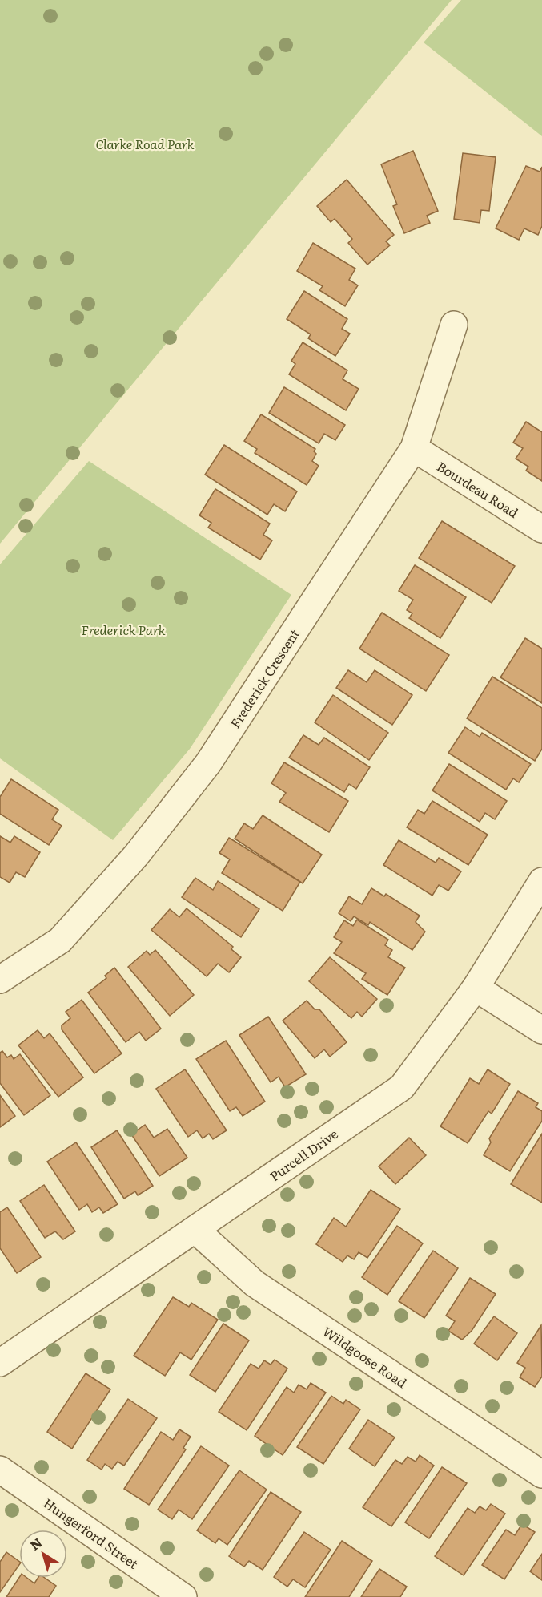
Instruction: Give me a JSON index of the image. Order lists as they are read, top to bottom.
{
  "streets": {
    "street": [
      "Bourdeau Road",
      "Frederick Crescent",
      "Purcell Drive",
      "Wildgoose Road",
      "Hungerford Street"
    ]
  },
  "crossings": [
    ["Bourdeau Road", "Frederick Crescent"],
    ["Purcell Drive", "Wildgoose Road"]
  ],
  "parks": ["Clarke Road Park", "Frederick Park"],
  "north": "top left"
}
